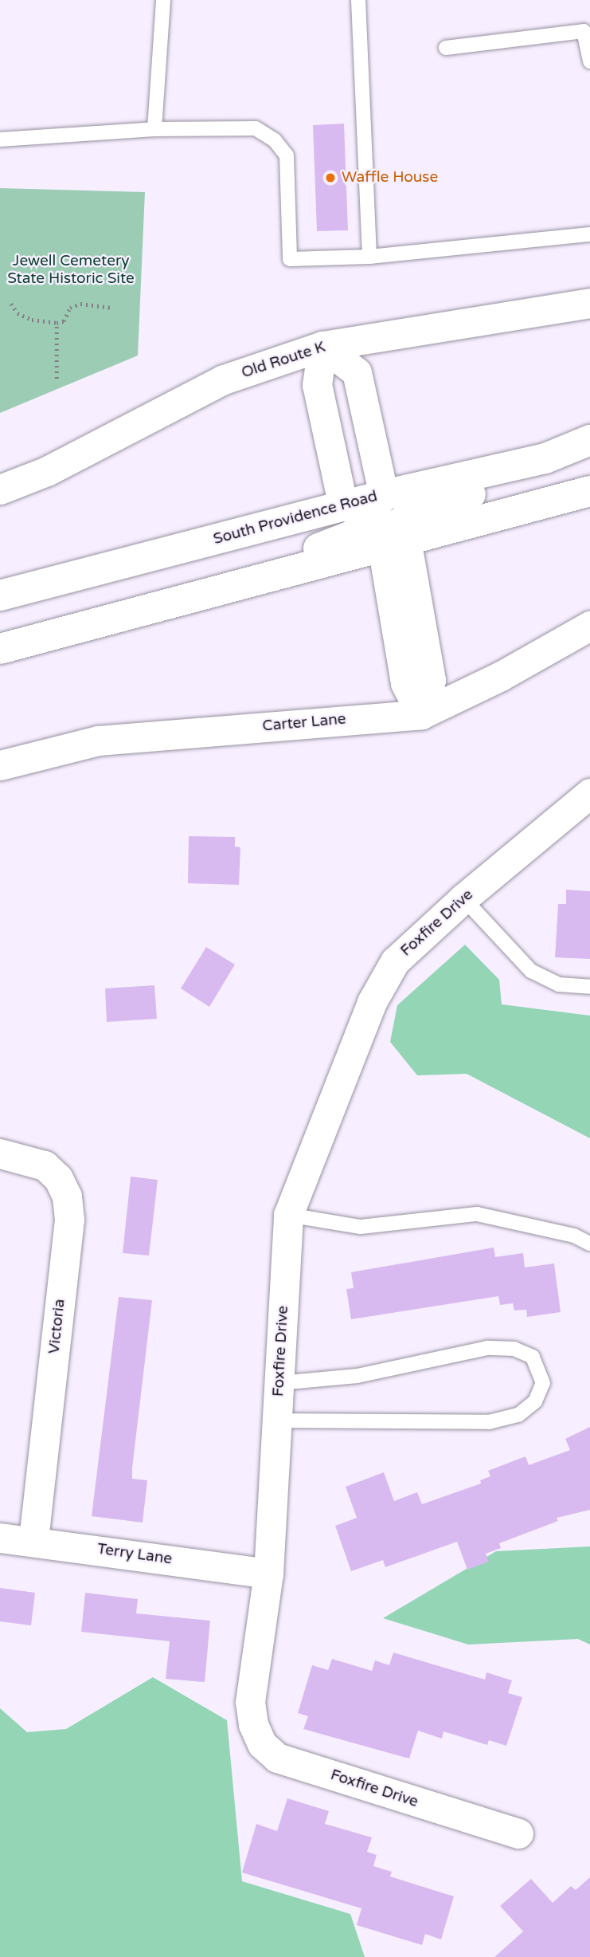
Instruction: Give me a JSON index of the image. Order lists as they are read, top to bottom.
{
  "streets": {
    "main road": ["South Providence Road"],
    "street": [
      "Old Route K",
      "Carter Lane",
      "Foxfire Drive",
      "Victoria",
      "Terry Lane"
    ]
  },
  "crossings": [
    ["Foxfire Drive", "Terry Lane"],
    ["Victoria", "Terry Lane"]
  ],
  "parks": ["Jewell Cemetery State Historic Site"],
  "places": ["Waffle House"]
}
